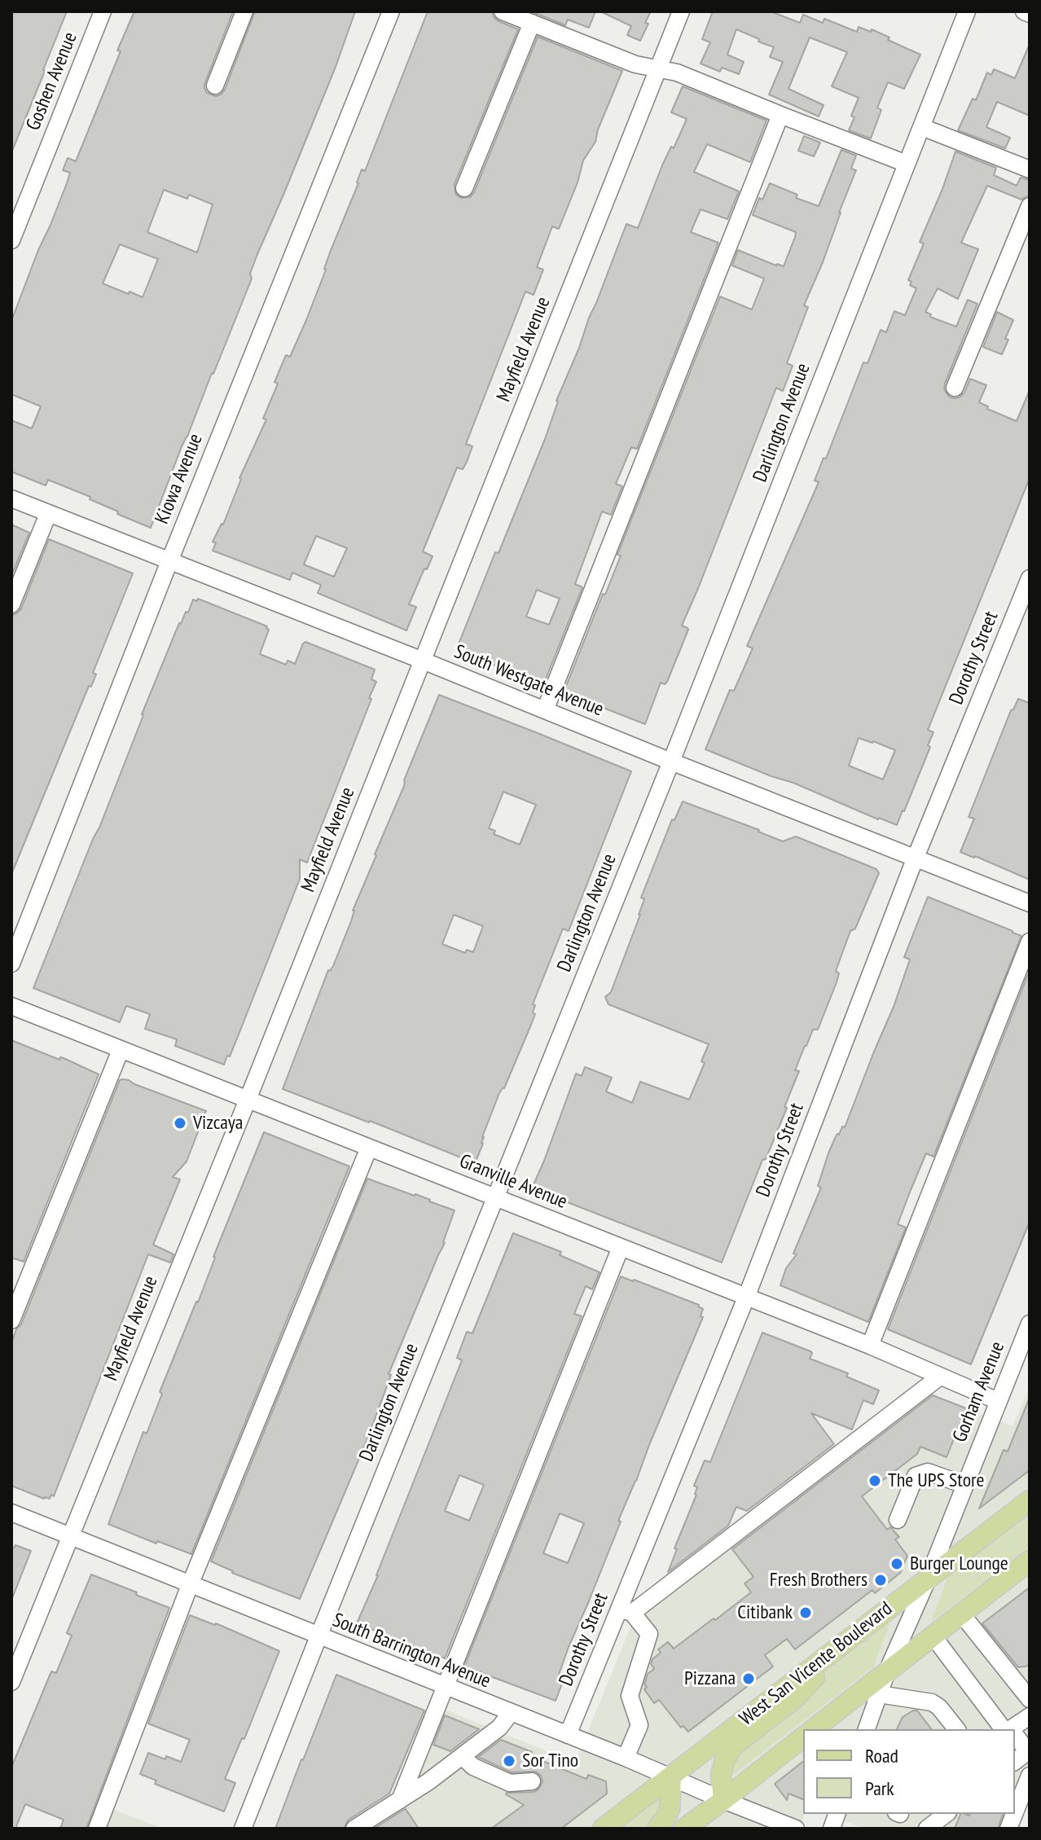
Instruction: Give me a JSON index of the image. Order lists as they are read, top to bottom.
{
  "streets": {
    "main road": ["West San Vicente Boulevard"],
    "street": [
      "Goshen Avenue",
      "Mayfield Avenue",
      "Darlington Avenue",
      "Kiowa Avenue",
      "Dorothy Street",
      "South Westgate Avenue",
      "Granville Avenue",
      "Gorham Avenue",
      "South Barrington Avenue"
    ]
  },
  "crossings": [
    ["Mayfield Avenue", "South Westgate Avenue"],
    ["Mayfield Avenue", "Granville Avenue"],
    ["Mayfield Avenue", "South Barrington Avenue"],
    ["Darlington Avenue", "South Westgate Avenue"],
    ["Darlington Avenue", "Granville Avenue"],
    ["Darlington Avenue", "South Barrington Avenue"],
    ["Kiowa Avenue", "South Westgate Avenue"],
    ["Dorothy Street", "South Westgate Avenue"],
    ["Dorothy Street", "Granville Avenue"],
    ["Dorothy Street", "South Barrington Avenue"],
    ["Granville Avenue", "Gorham Avenue"],
    ["Gorham Avenue", "West San Vicente Boulevard"],
    ["South Barrington Avenue", "West San Vicente Boulevard"]
  ],
  "places": [
    "Vizcaya",
    "The UPS Store",
    "Burger Lounge",
    "Fresh Brothers",
    "Citibank",
    "Pizzana",
    "Sor Tino"
  ],
  "legend": ["Road", "Park"]
}
